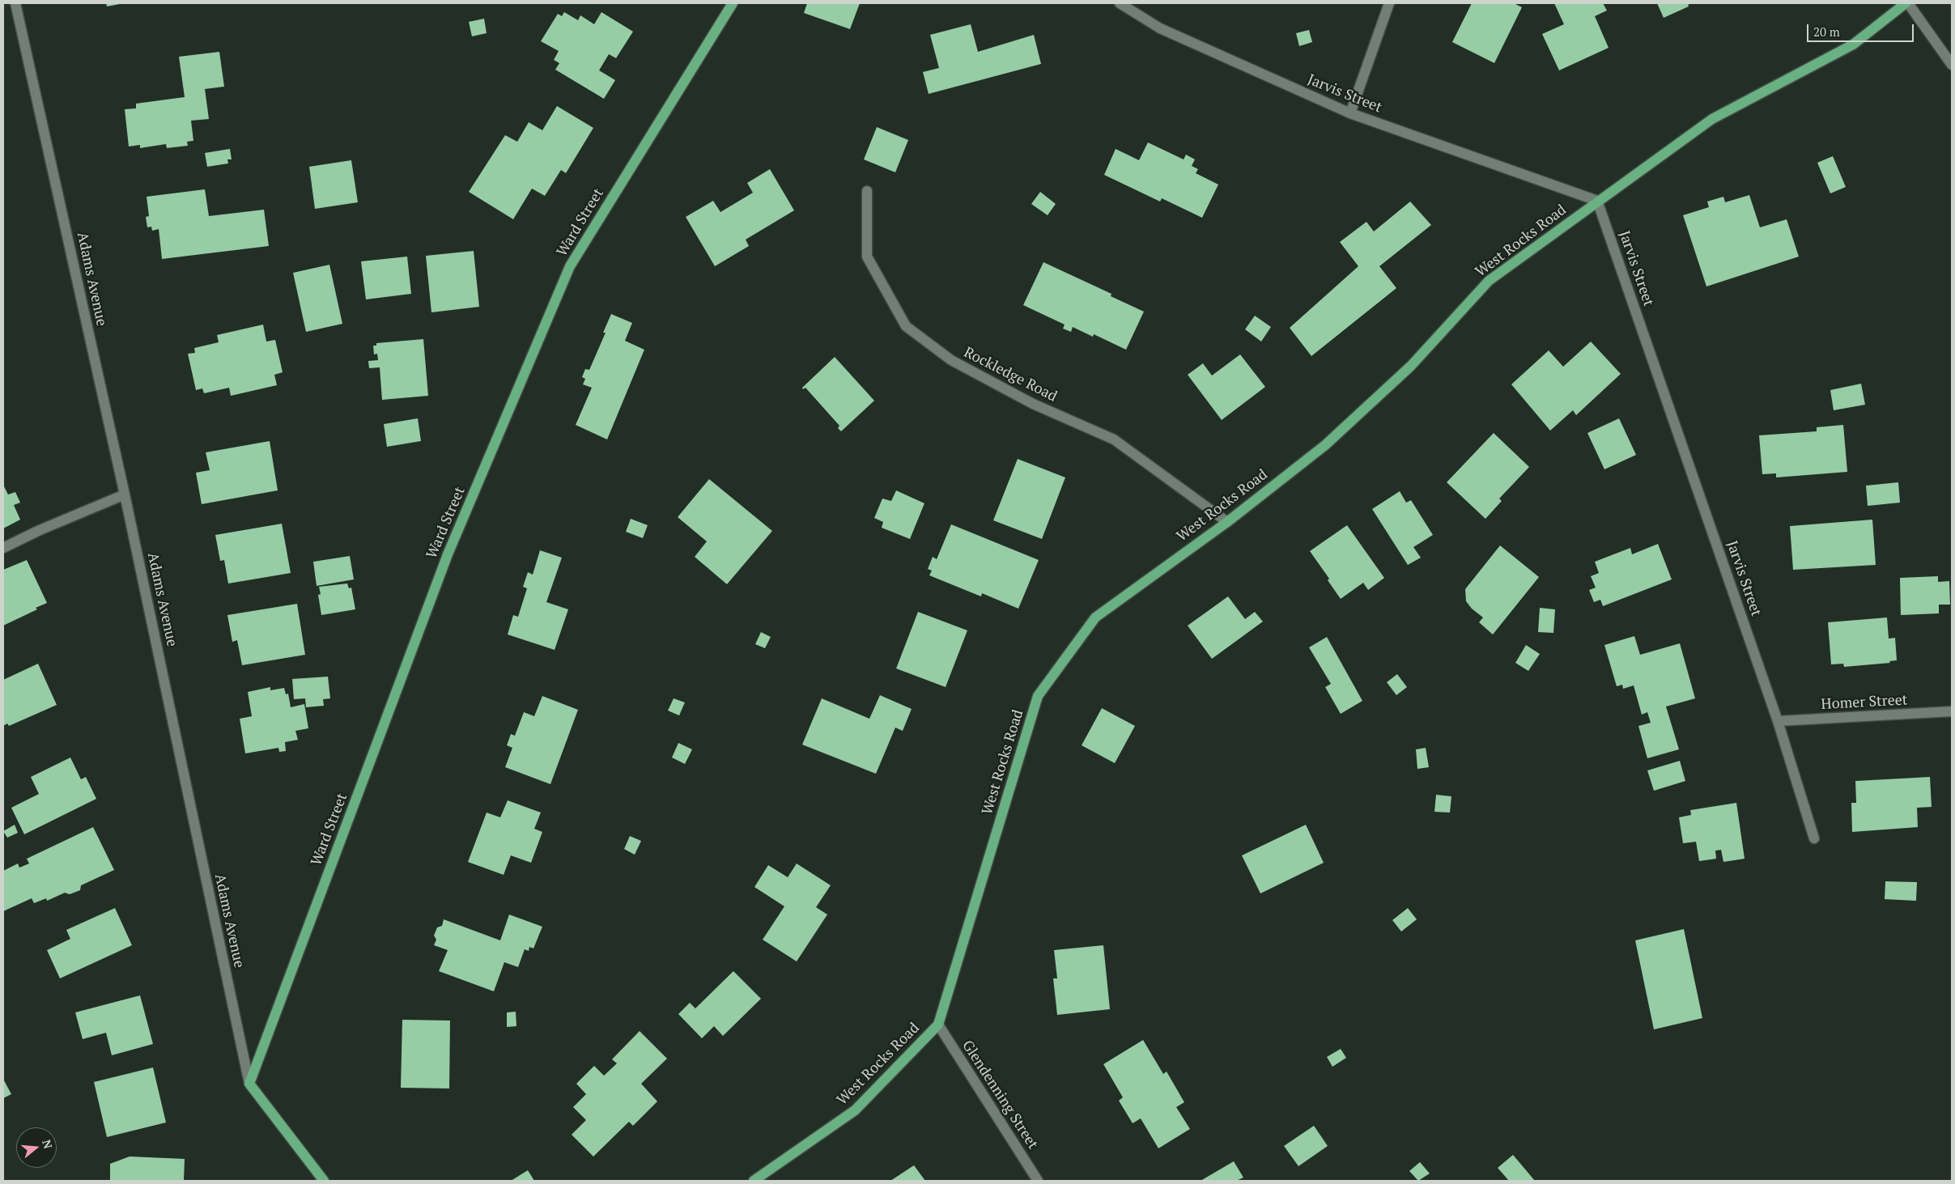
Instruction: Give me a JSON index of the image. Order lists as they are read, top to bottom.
{
  "streets": {
    "main road": ["Ward Street", "West Rocks Road", "Adams Avenue"],
    "street": [
      "Jarvis Street",
      "Rockledge Road",
      "Homer Street",
      "Glendenning Street"
    ]
  },
  "crossings": [
    ["Jarvis Street", "West Rocks Road"],
    ["Jarvis Street", "Homer Street"],
    ["Ward Street", "Adams Avenue"],
    ["West Rocks Road", "Rockledge Road"],
    ["West Rocks Road", "Glendenning Street"]
  ],
  "scale_bar": "20 m",
  "north": "right"
}
